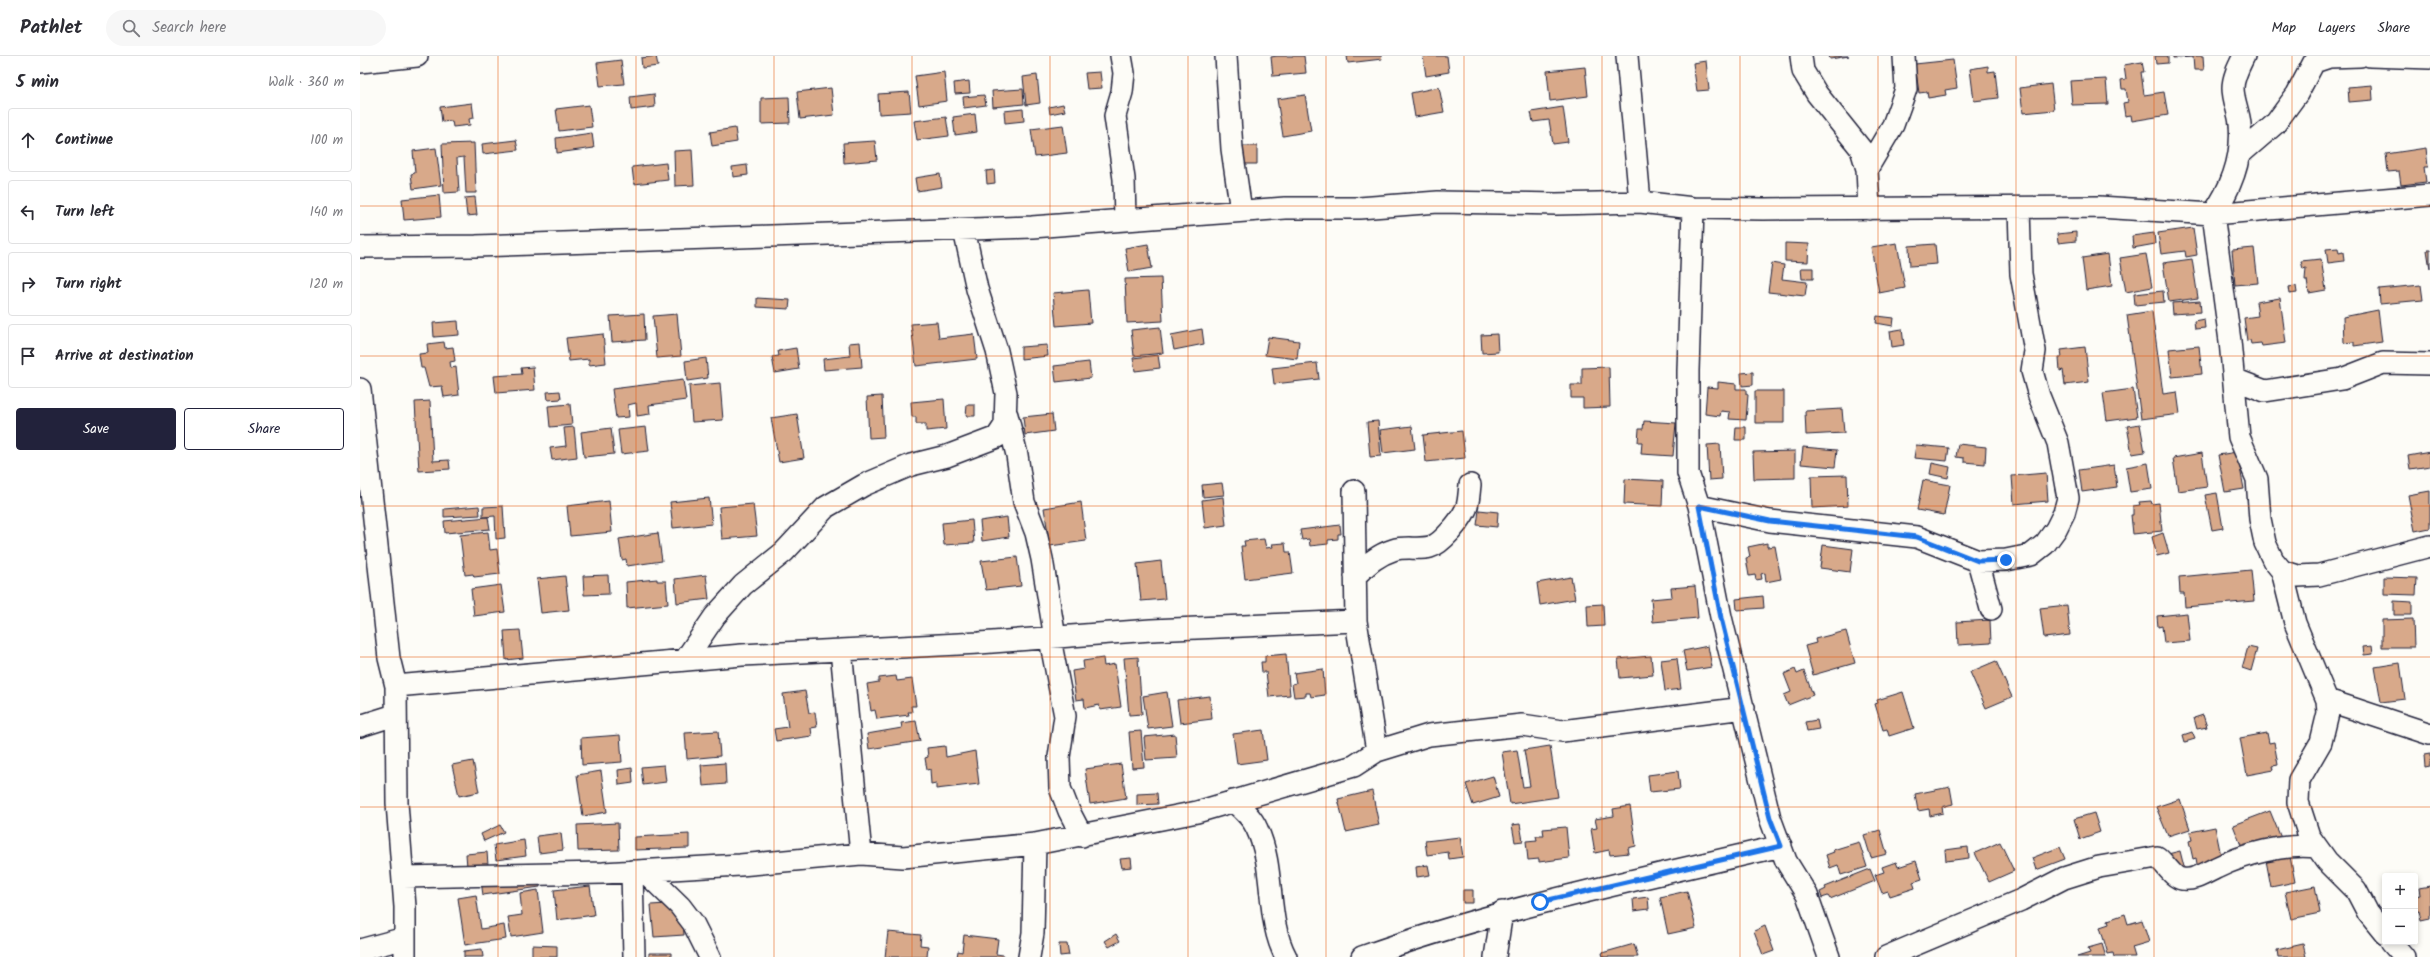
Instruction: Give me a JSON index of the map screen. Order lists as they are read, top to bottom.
{
  "page": {
    "header": "Pathlet",
    "search": "Search here",
    "nav": ["Map", "Layers", "Share"],
    "heading": ["5 min", "Walk · 360 m"],
    "list": [
      ["Continue", "100 m"],
      ["Turn left", "140 m"],
      ["Turn right", "120 m"],
      "Arrive at destination"
    ],
    "buttons": ["Save", "Share"],
    "map_buttons": ["+", "−"]
  }
}
